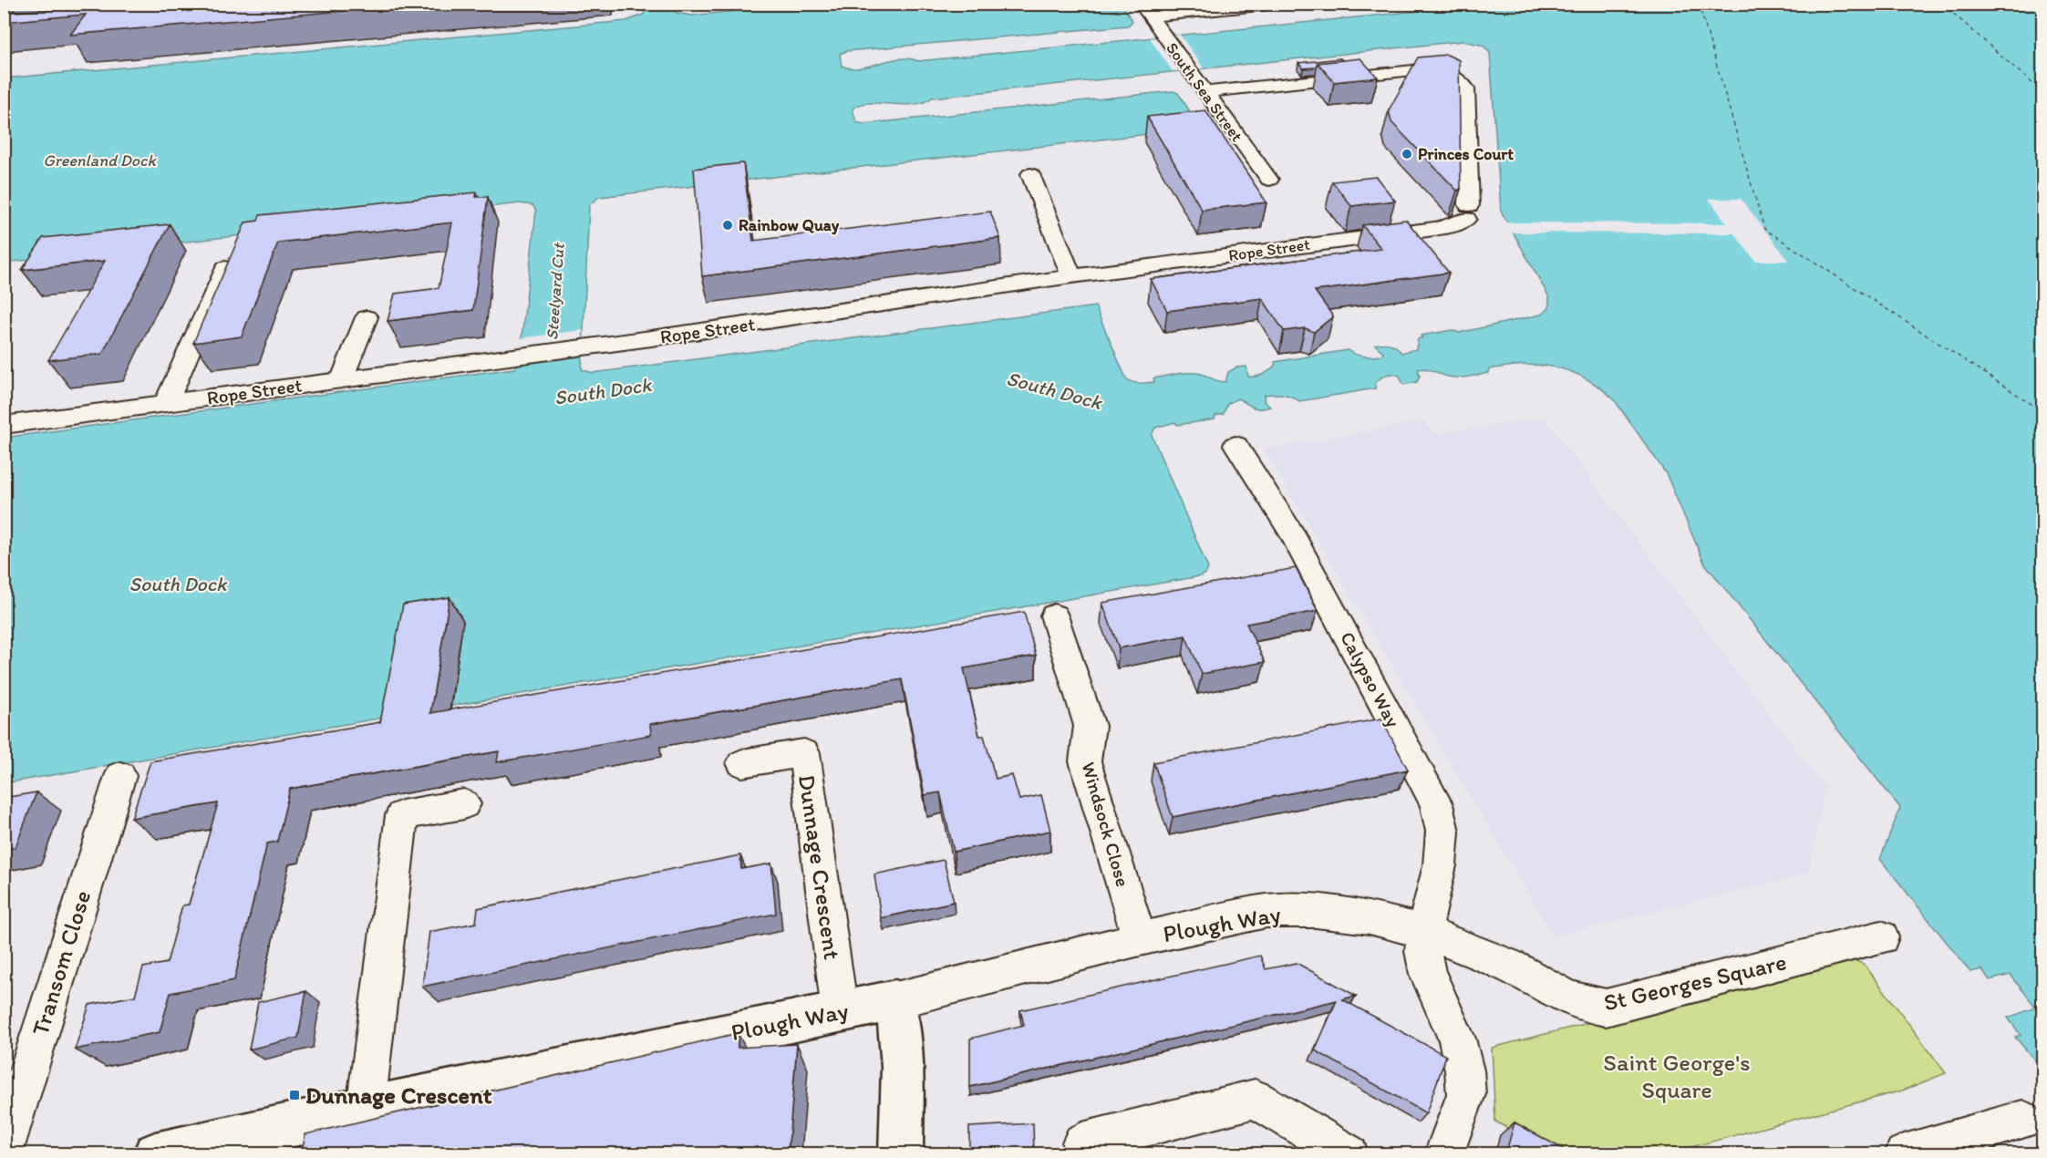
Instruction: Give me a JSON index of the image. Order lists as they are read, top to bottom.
{
  "streets": {
    "main road": ["Plough Way"],
    "street": [
      "South Sea Street",
      "Rope Street",
      "Calypso Way",
      "Windsock Close",
      "Dunnage Crescent",
      "Transom Close",
      "St Georges Square"
    ]
  },
  "crossings": [
    ["South Sea Street", "Rope Street"],
    ["Calypso Way", "Plough Way"],
    ["Calypso Way", "St Georges Square"],
    ["Windsock Close", "Plough Way"],
    ["Dunnage Crescent", "Plough Way"],
    ["Plough Way", "St Georges Square"]
  ],
  "water": ["Greenland Dock", "Steelyard Cut", "South Dock"],
  "parks": ["Saint George's Square"],
  "places": {
    "other": ["Princes Court", "Rainbow Quay"],
    "transit": ["Dunnage Crescent"]
  }
}
